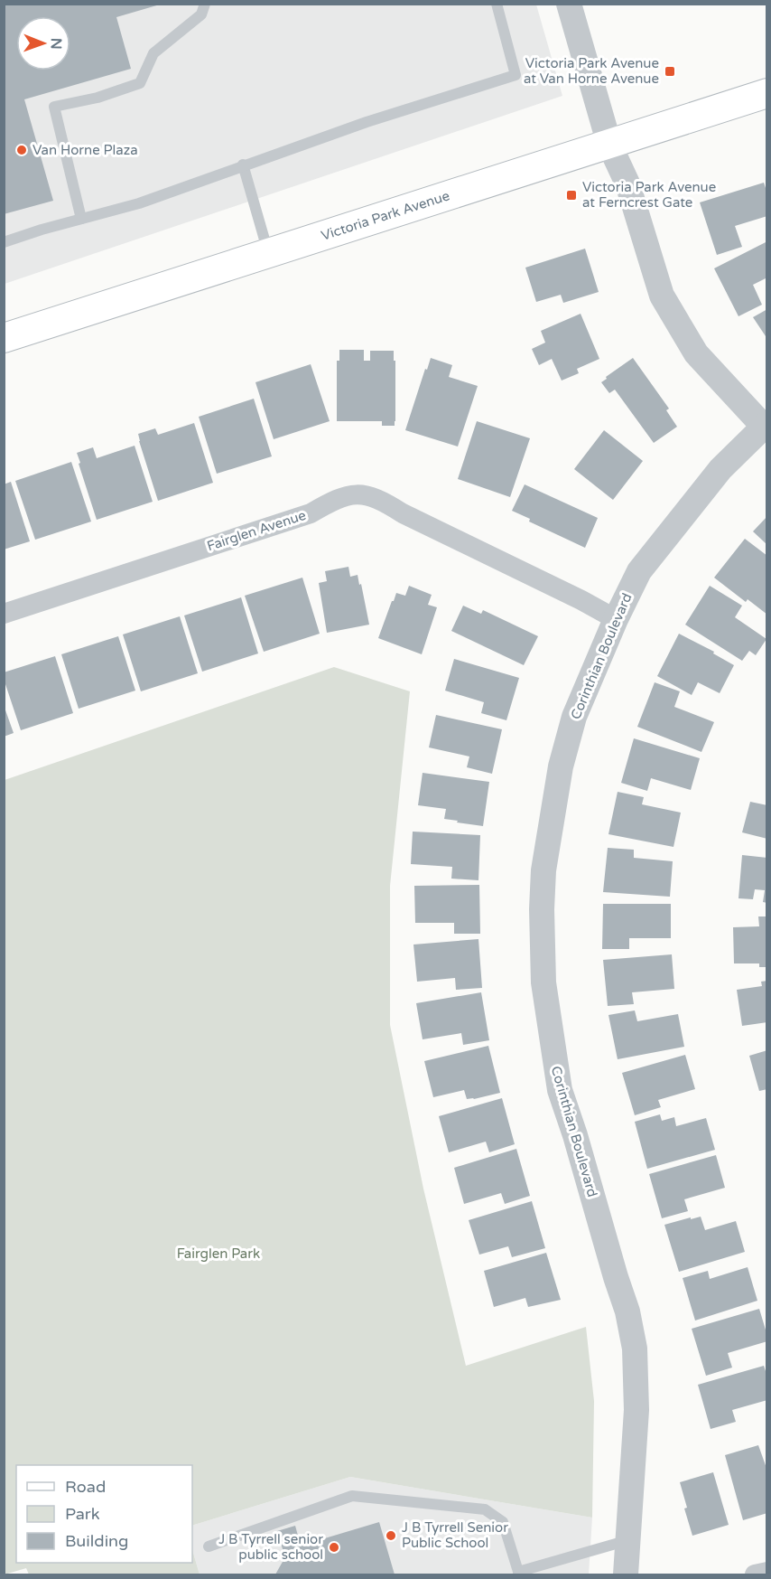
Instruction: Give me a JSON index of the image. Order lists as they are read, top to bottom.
{
  "streets": {
    "main road": ["Victoria Park Avenue"],
    "street": ["Fairglen Avenue", "Corinthian Boulevard"]
  },
  "crossings": [
    ["Fairglen Avenue", "Corinthian Boulevard"]
  ],
  "parks": ["Fairglen Park"],
  "places": {
    "transit": ["Victoria Park Avenue at Van Horne Avenue", "Victoria Park Avenue at Ferncrest Gate"],
    "other": ["Van Horne Plaza", "J B Tyrrell Senior Public School", "J B Tyrrell senior public school"]
  },
  "legend": ["Road", "Park", "Building"],
  "north": "right"
}
